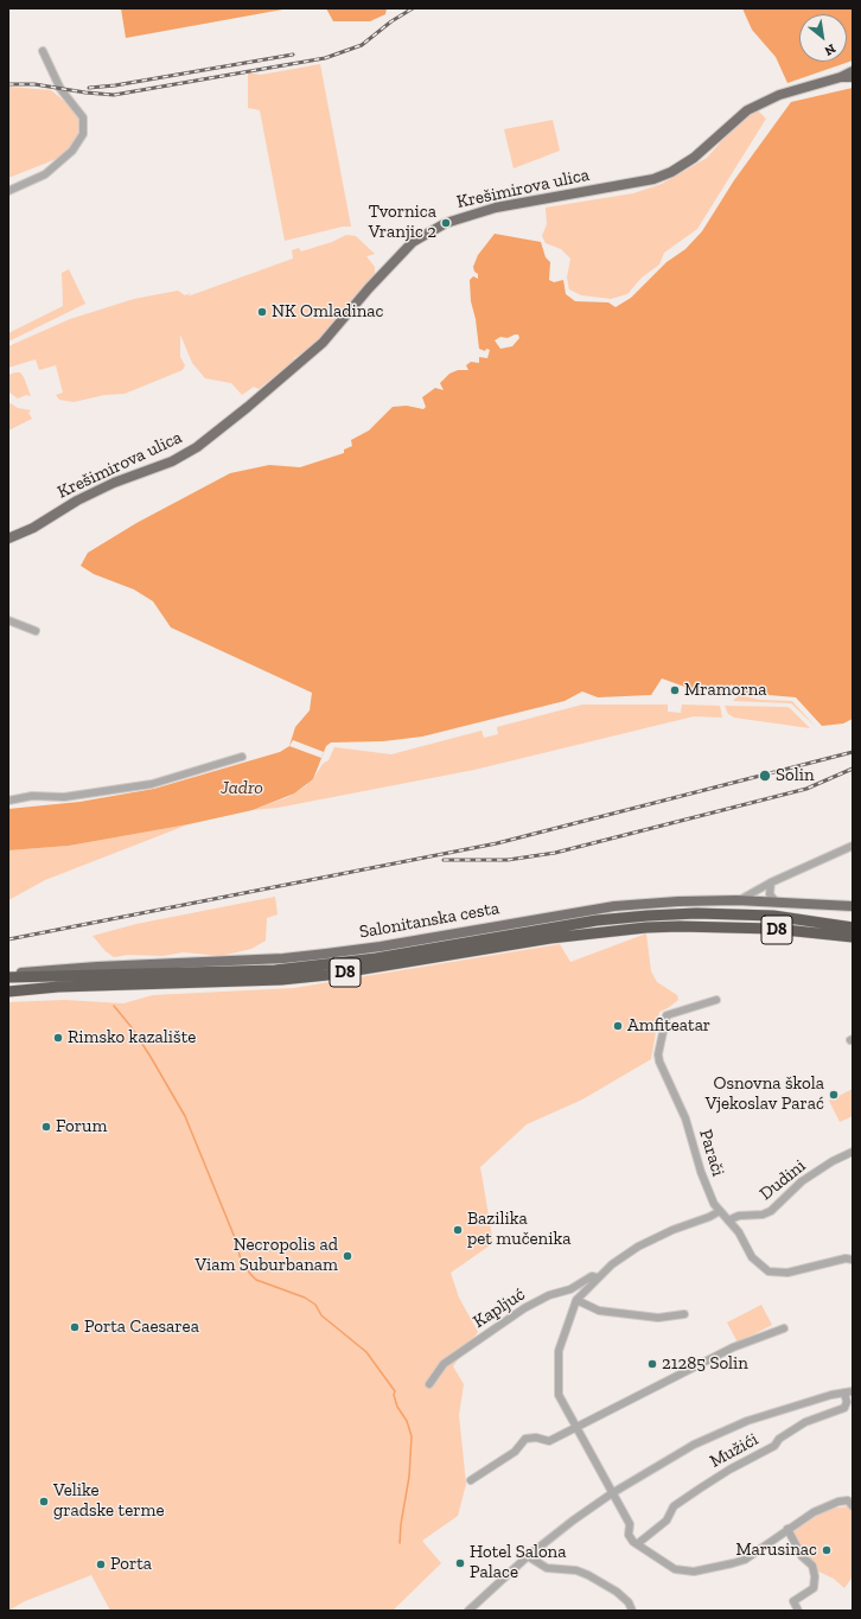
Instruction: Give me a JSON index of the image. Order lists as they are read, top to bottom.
{
  "streets": {
    "highway": ["D8"],
    "main road": ["Krešimirova ulica", "Salonitanska cesta"],
    "street": [
      "Parači",
      "Dudini",
      "Kapljuć",
      "Mužići"
    ]
  },
  "crossings": [
    ["Salonitanska cesta", "D8"]
  ],
  "water": ["Jadro"],
  "places": [
    "Tvornica Vranjic 2",
    "NK Omladinac",
    "Mramorna",
    "Solin",
    "Amfiteatar",
    "Rimsko kazalište",
    "Osnovna škola Vjekoslav Parać",
    "Forum",
    "Bazilika pet mučenika",
    "Necropolis ad Viam Suburbanam",
    "Porta Caesarea",
    "21285 Solin",
    "Velike gradske terme",
    "Marusinac",
    "Hotel Salona Palace",
    "Porta"
  ],
  "north": "bottom right"
}
